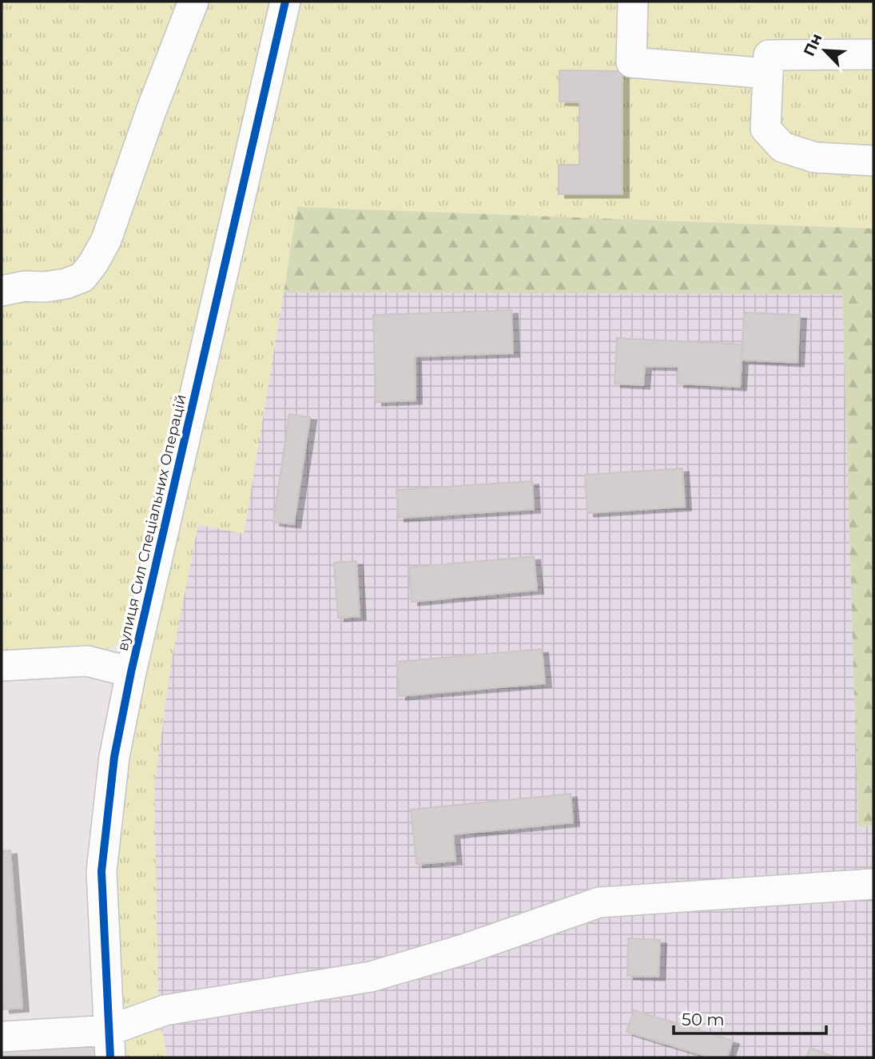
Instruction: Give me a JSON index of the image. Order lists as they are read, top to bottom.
{
  "streets": {
    "street": ["вулиця Сил Спеціальних Операцій"]
  },
  "scale_bar": "50 m",
  "north": "top left"
}
